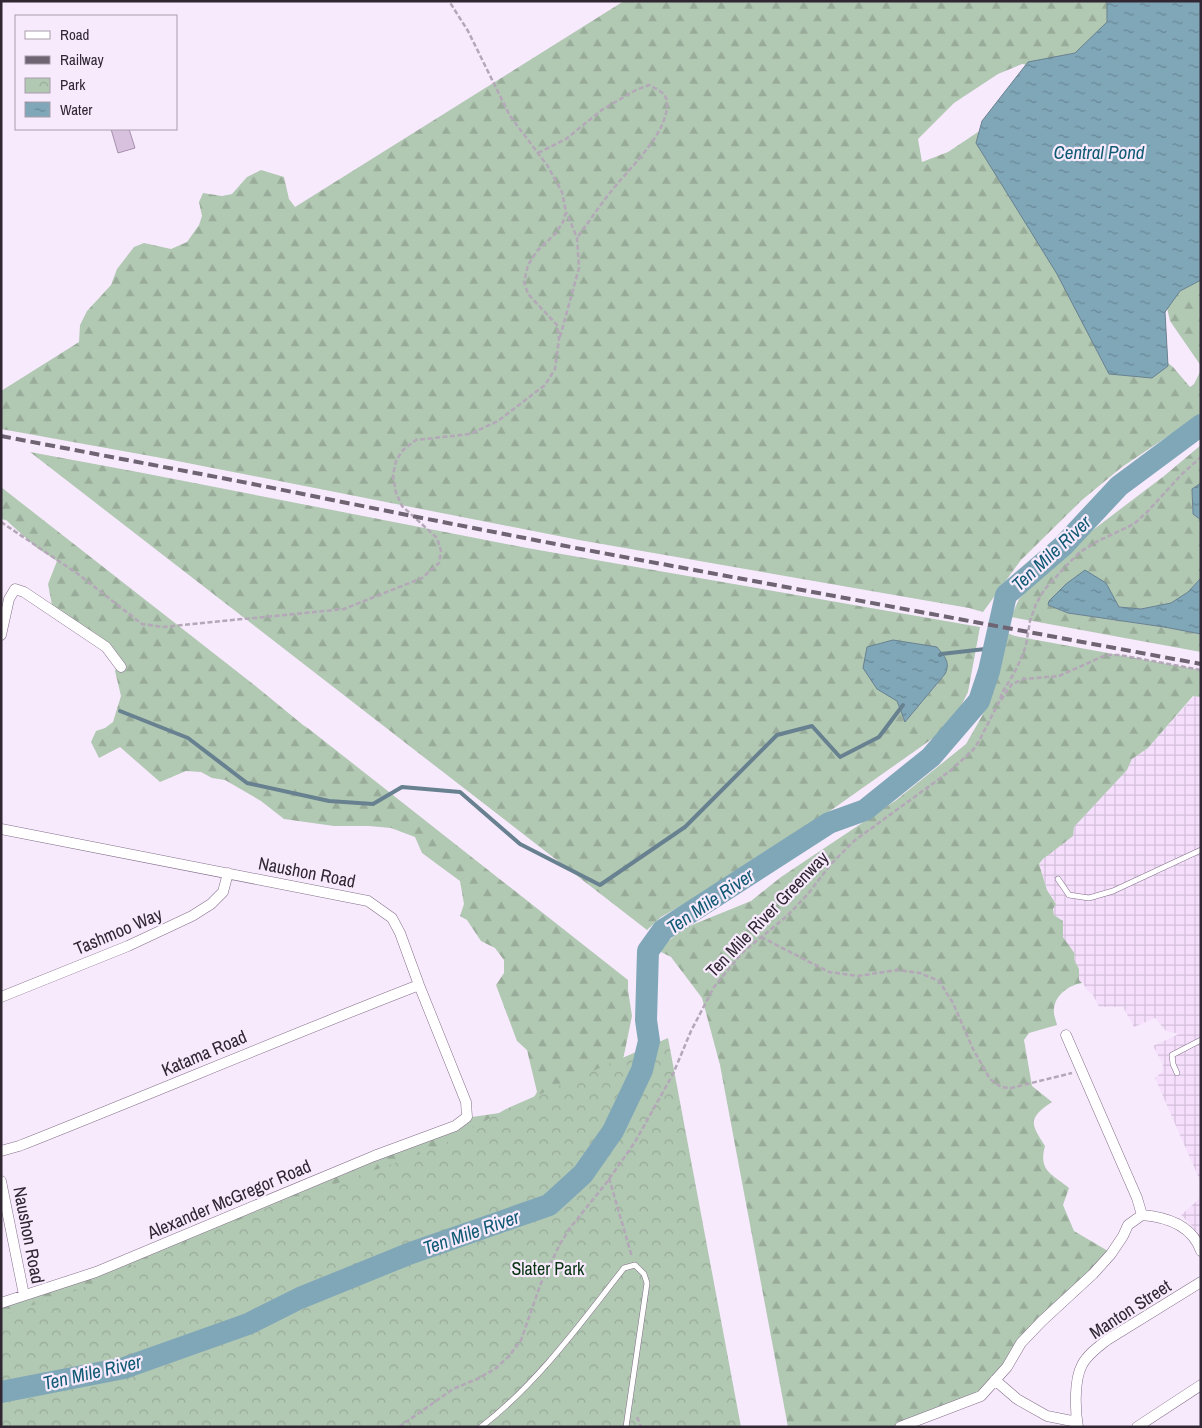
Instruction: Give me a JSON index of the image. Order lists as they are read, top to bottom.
{
  "streets": {
    "street": [
      "Naushon Road",
      "Tashmoo Way",
      "Katama Road",
      "Alexander McGregor Road",
      "Manton Street"
    ],
    "path": ["Ten Mile River Greenway"]
  },
  "crossings": [
    ["Naushon Road", "Tashmoo Way"],
    ["Naushon Road", "Katama Road"],
    ["Naushon Road", "Alexander McGregor Road"]
  ],
  "water": ["Central Pond", "Ten Mile River"],
  "parks": ["Slater Park"],
  "legend": [
    "Road",
    "Railway",
    "Park",
    "Water"
  ]
}
